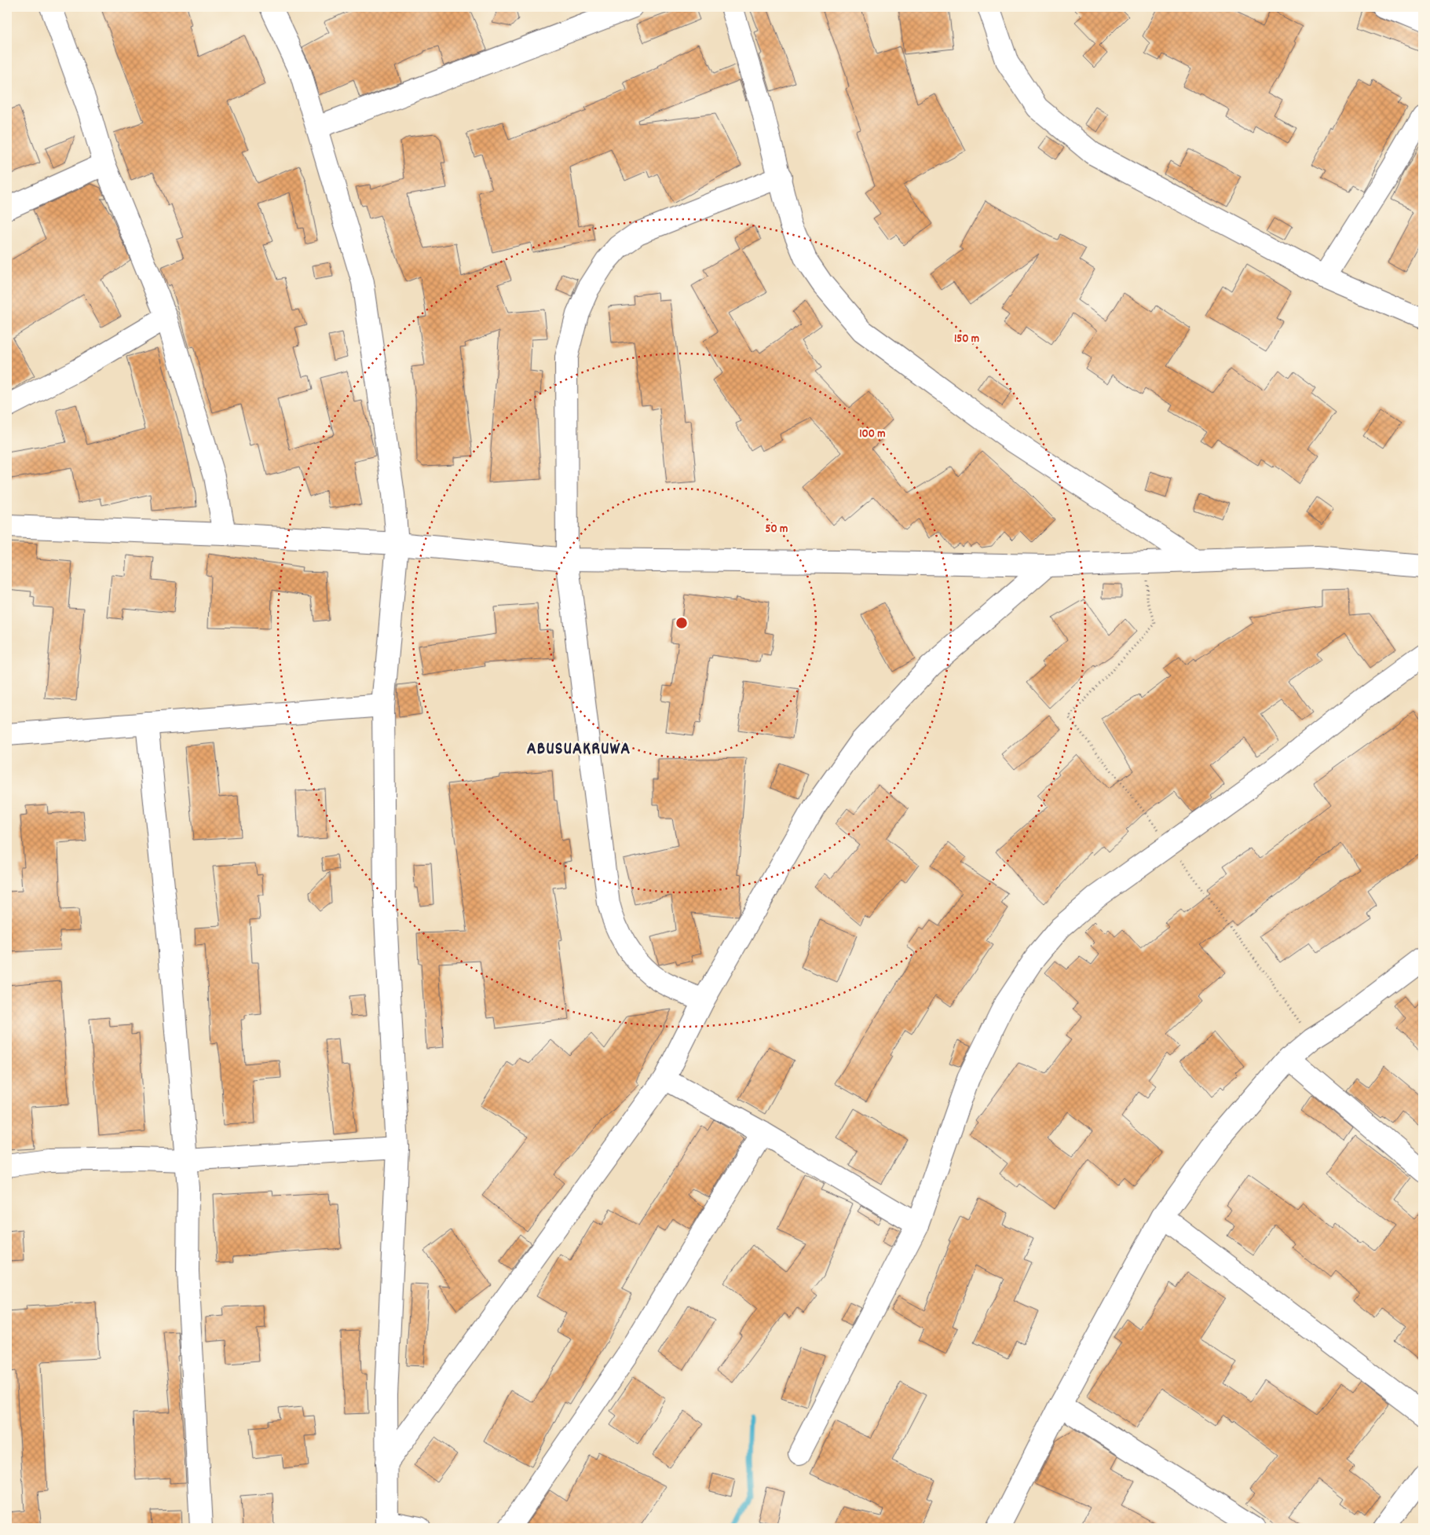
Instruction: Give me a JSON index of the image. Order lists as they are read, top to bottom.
{
  "districts": ["ABUSUAKRUWA"],
  "rings": ["150 m", "100 m", "50 m"]
}
